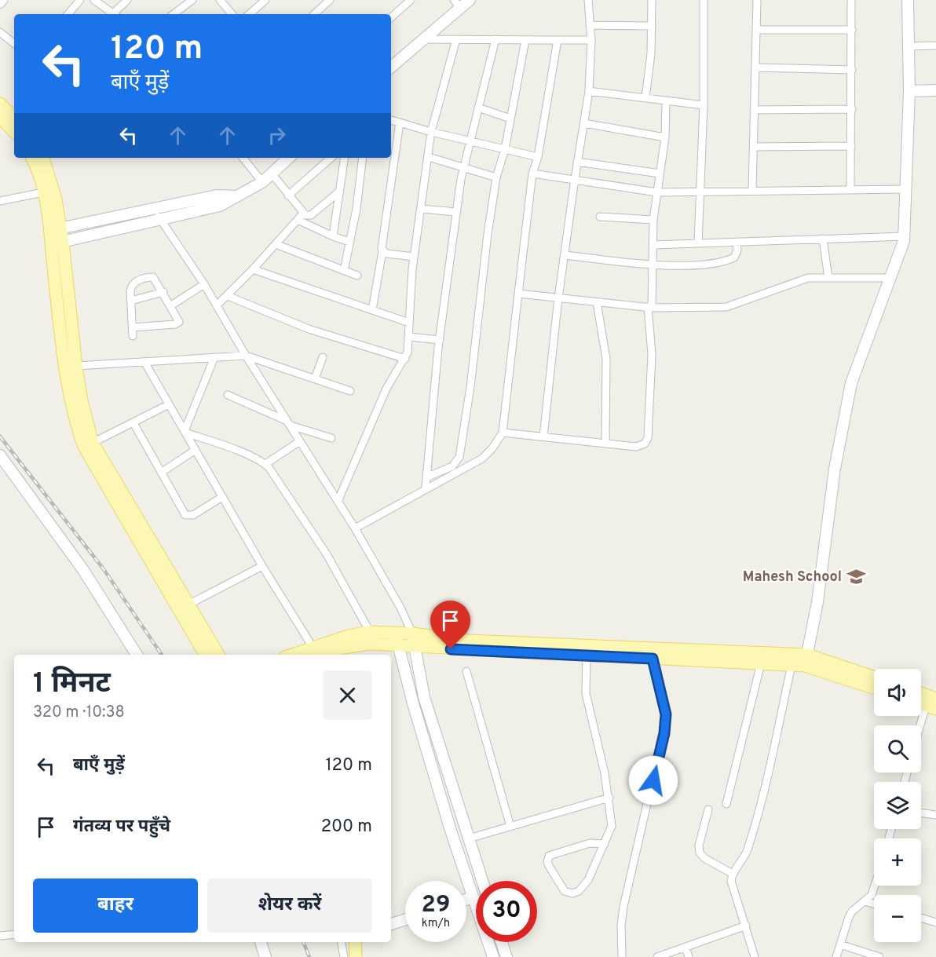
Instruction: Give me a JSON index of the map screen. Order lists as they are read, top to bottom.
{
  "places": {
    "school or university": ["Mahesh School"]
  },
  "page": {
    "turn": ["120 m", "बाएँ मुड़ें"],
    "heading": ["1 मिनट", "320 m · 10:38"],
    "map_buttons": ["+", "−"],
    "list": [
      {
        "name": "बाएँ मुड़ें",
        "value": "120 m"
      },
      {
        "name": "गंतव्य पर पहुँचे",
        "value": "200 m"
      }
    ],
    "buttons": ["बाहर", "शेयर करें"],
    "speed": "29 km/h",
    "limit": "30"
  }
}
